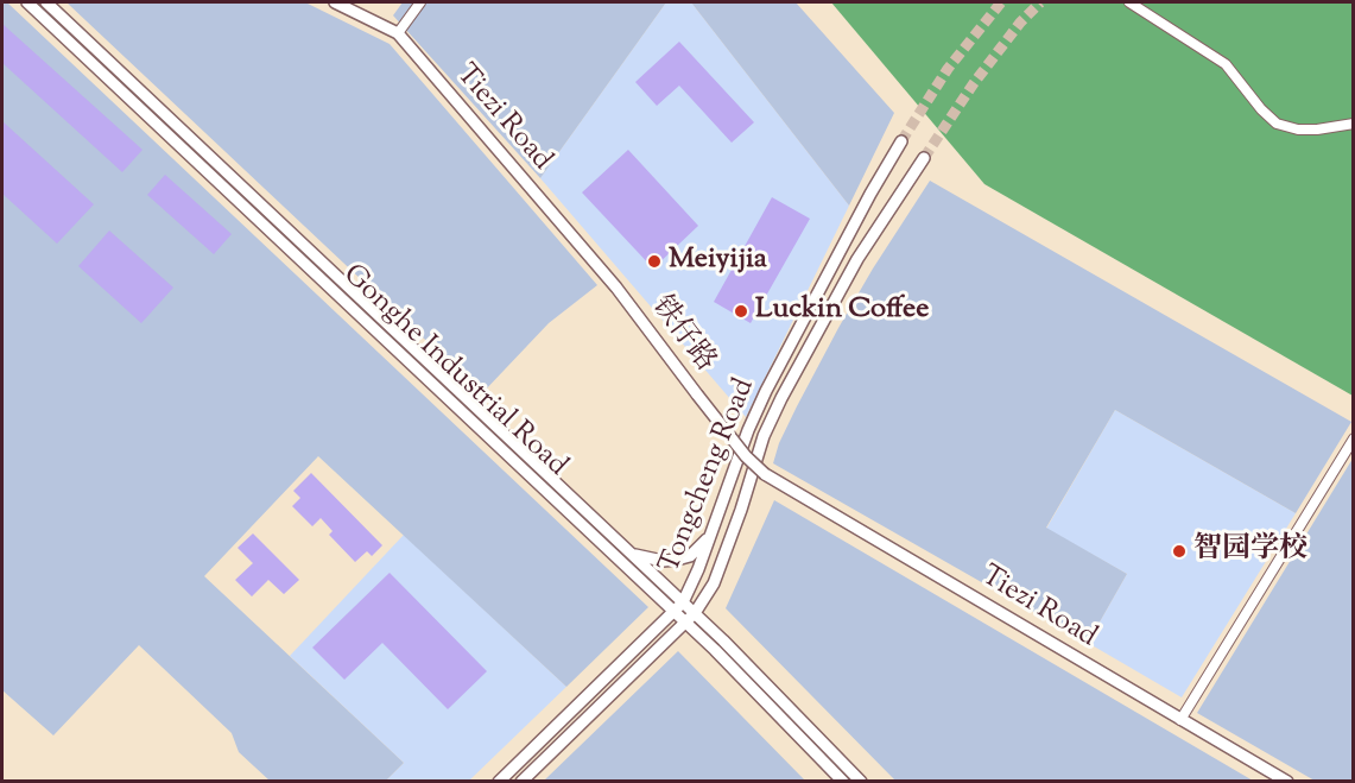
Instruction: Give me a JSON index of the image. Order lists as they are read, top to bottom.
{
  "streets": {
    "street": [
      "Tiezi Road",
      "铁仔路",
      "Gonghe Industrial Road",
      "Tongcheng Road"
    ]
  },
  "crossings": [
    ["Tiezi Road", "铁仔路"],
    ["Gonghe Industrial Road", "Tongcheng Road"]
  ],
  "places": ["Meiyijia", "Luckin Coffee", "智园学校"]
}
